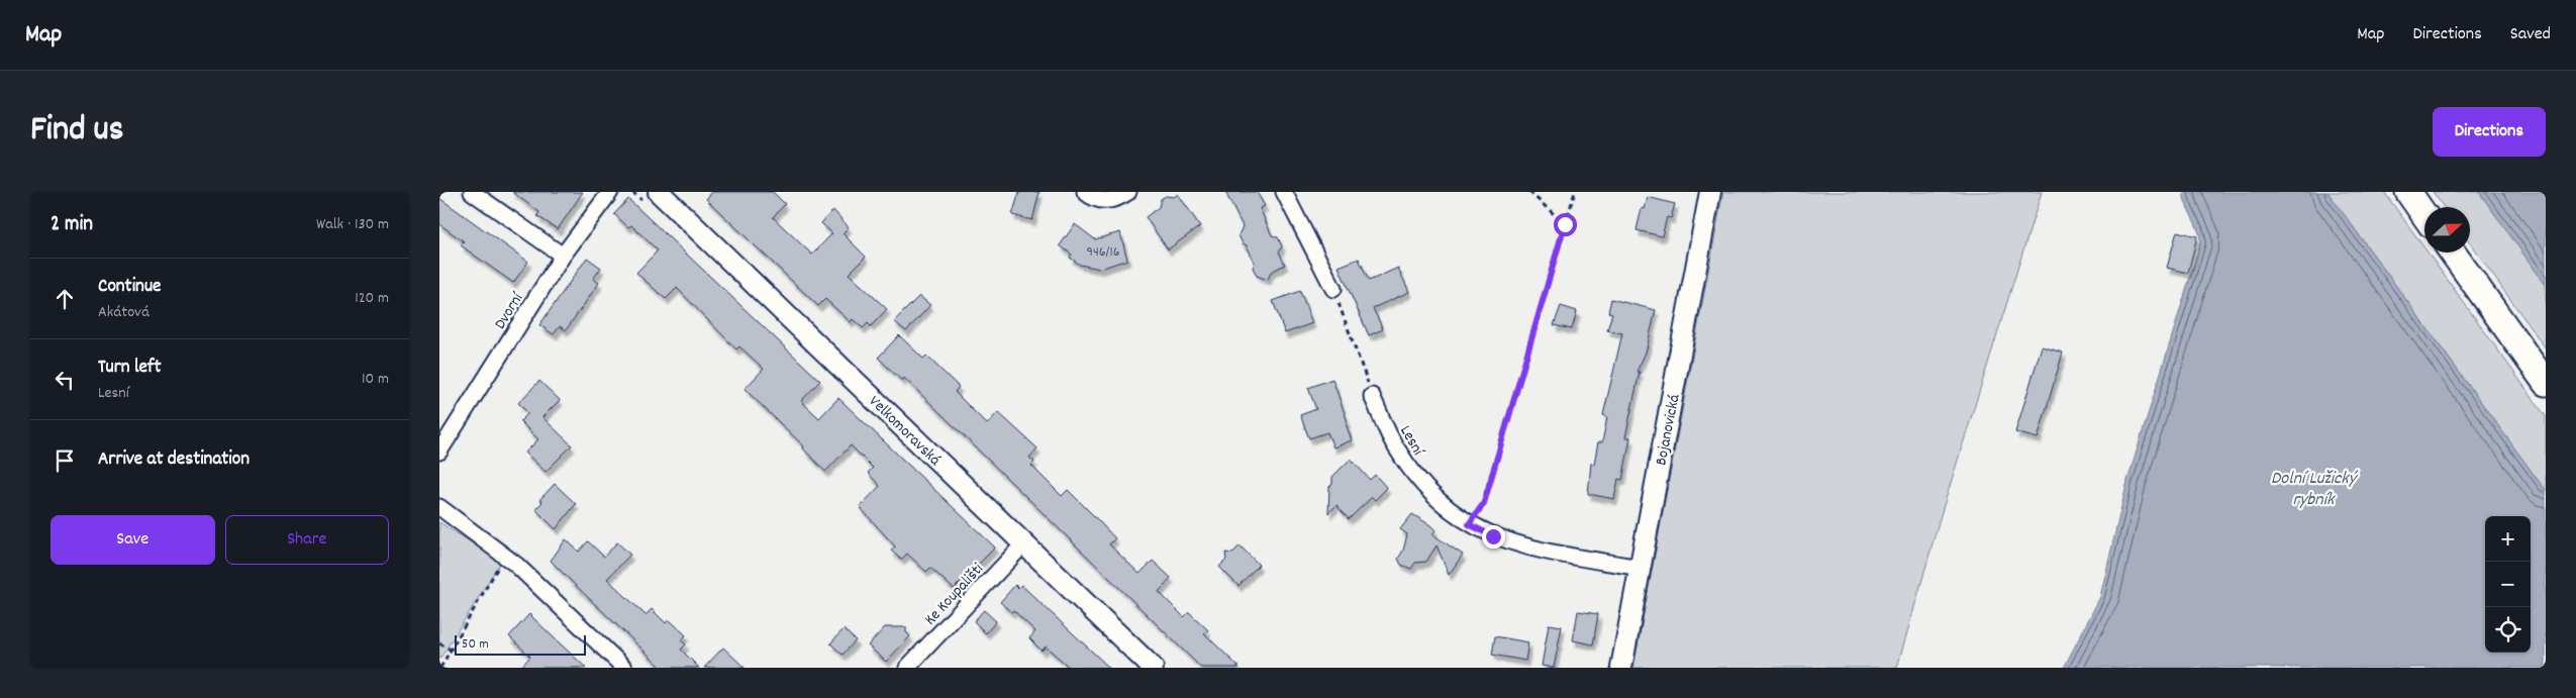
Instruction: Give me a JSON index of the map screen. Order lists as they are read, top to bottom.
{
  "streets": {
    "street": [
      "Dvorní",
      "Velkomoravská",
      "Bojanovická",
      "Lesní",
      "Ke Koupališti"
    ]
  },
  "crossings": [
    ["Velkomoravská", "Ke Koupališti"],
    ["Bojanovická", "Lesní"]
  ],
  "water": ["Dolní Lužický rybník"],
  "house_numbers": ["946/16"],
  "scale_bar": "50 m",
  "north": "right",
  "page": {
    "header": "Map",
    "nav": ["Map", "Directions", "Saved"],
    "title": "Find us",
    "buttons": [
      "Directions",
      ["Save", "Share"]
    ],
    "heading": ["2 min", "Walk · 130 m"],
    "list": [
      ["Continue", "Akátová", "120 m"],
      ["Turn left", "Lesní", "10 m"],
      "Arrive at destination"
    ],
    "map_buttons": ["+", "−"],
    "scale": "50 m"
  }
}
